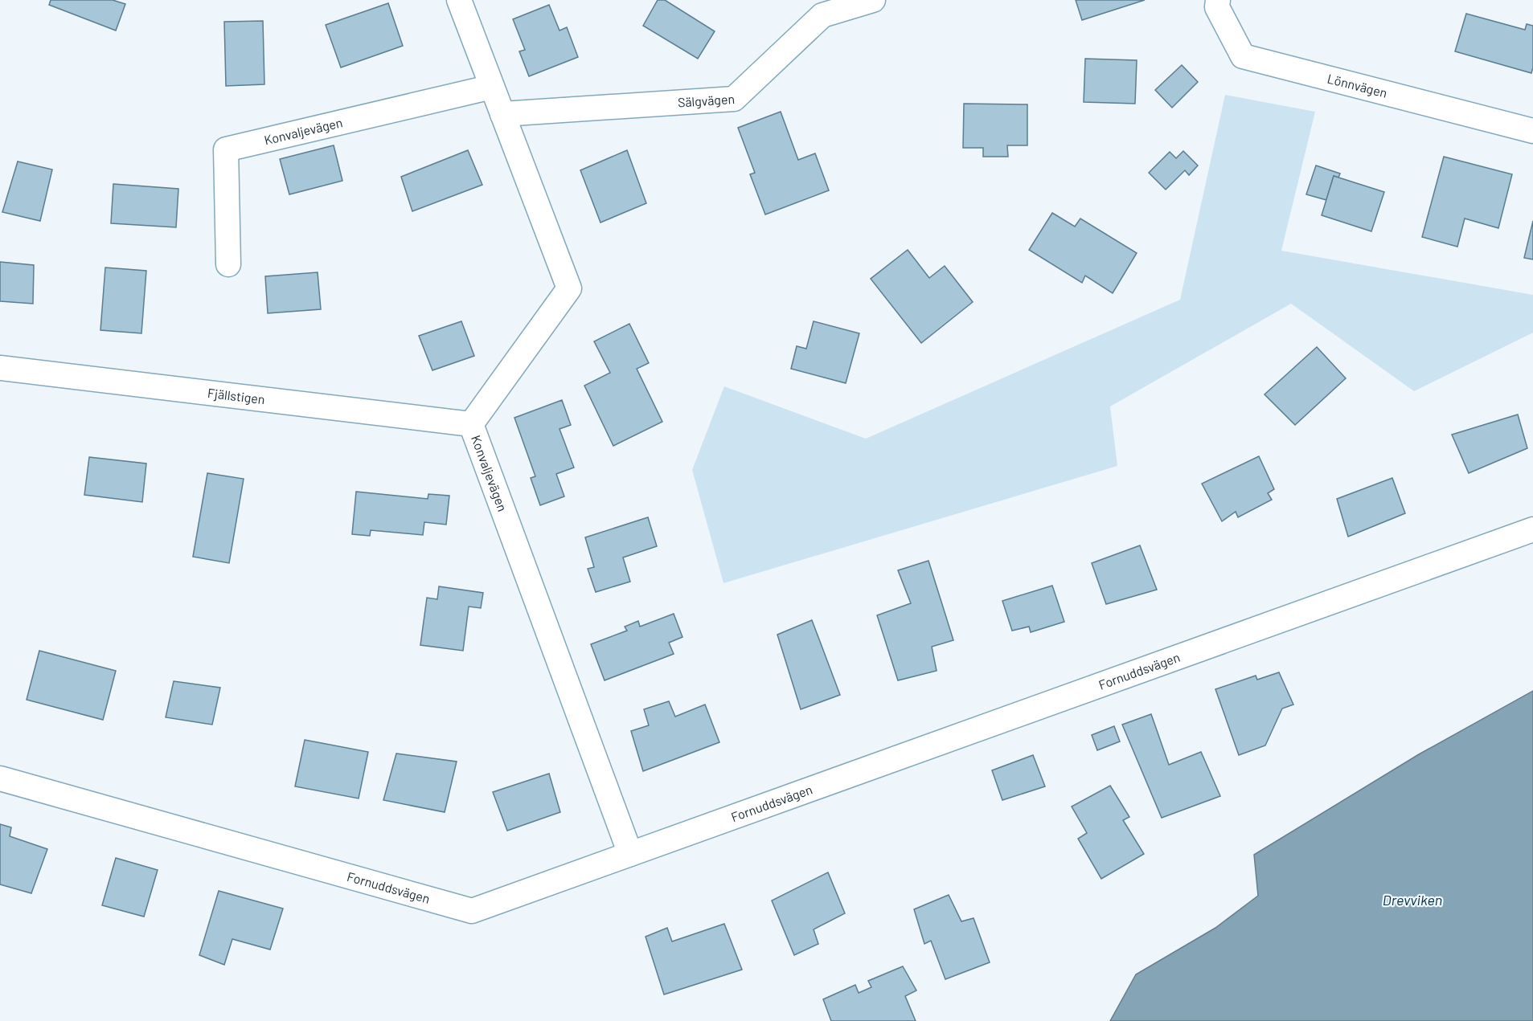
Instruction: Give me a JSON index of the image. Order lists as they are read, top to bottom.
{
  "streets": {
    "street": [
      "Lönnvägen",
      "Sälgvägen",
      "Konvaljevägen",
      "Fjällstigen",
      "Fornuddsvägen"
    ]
  },
  "crossings": [
    ["Sälgvägen", "Konvaljevägen"],
    ["Konvaljevägen", "Fjällstigen"],
    ["Konvaljevägen", "Fornuddsvägen"]
  ],
  "water": ["Drevviken"]
}
